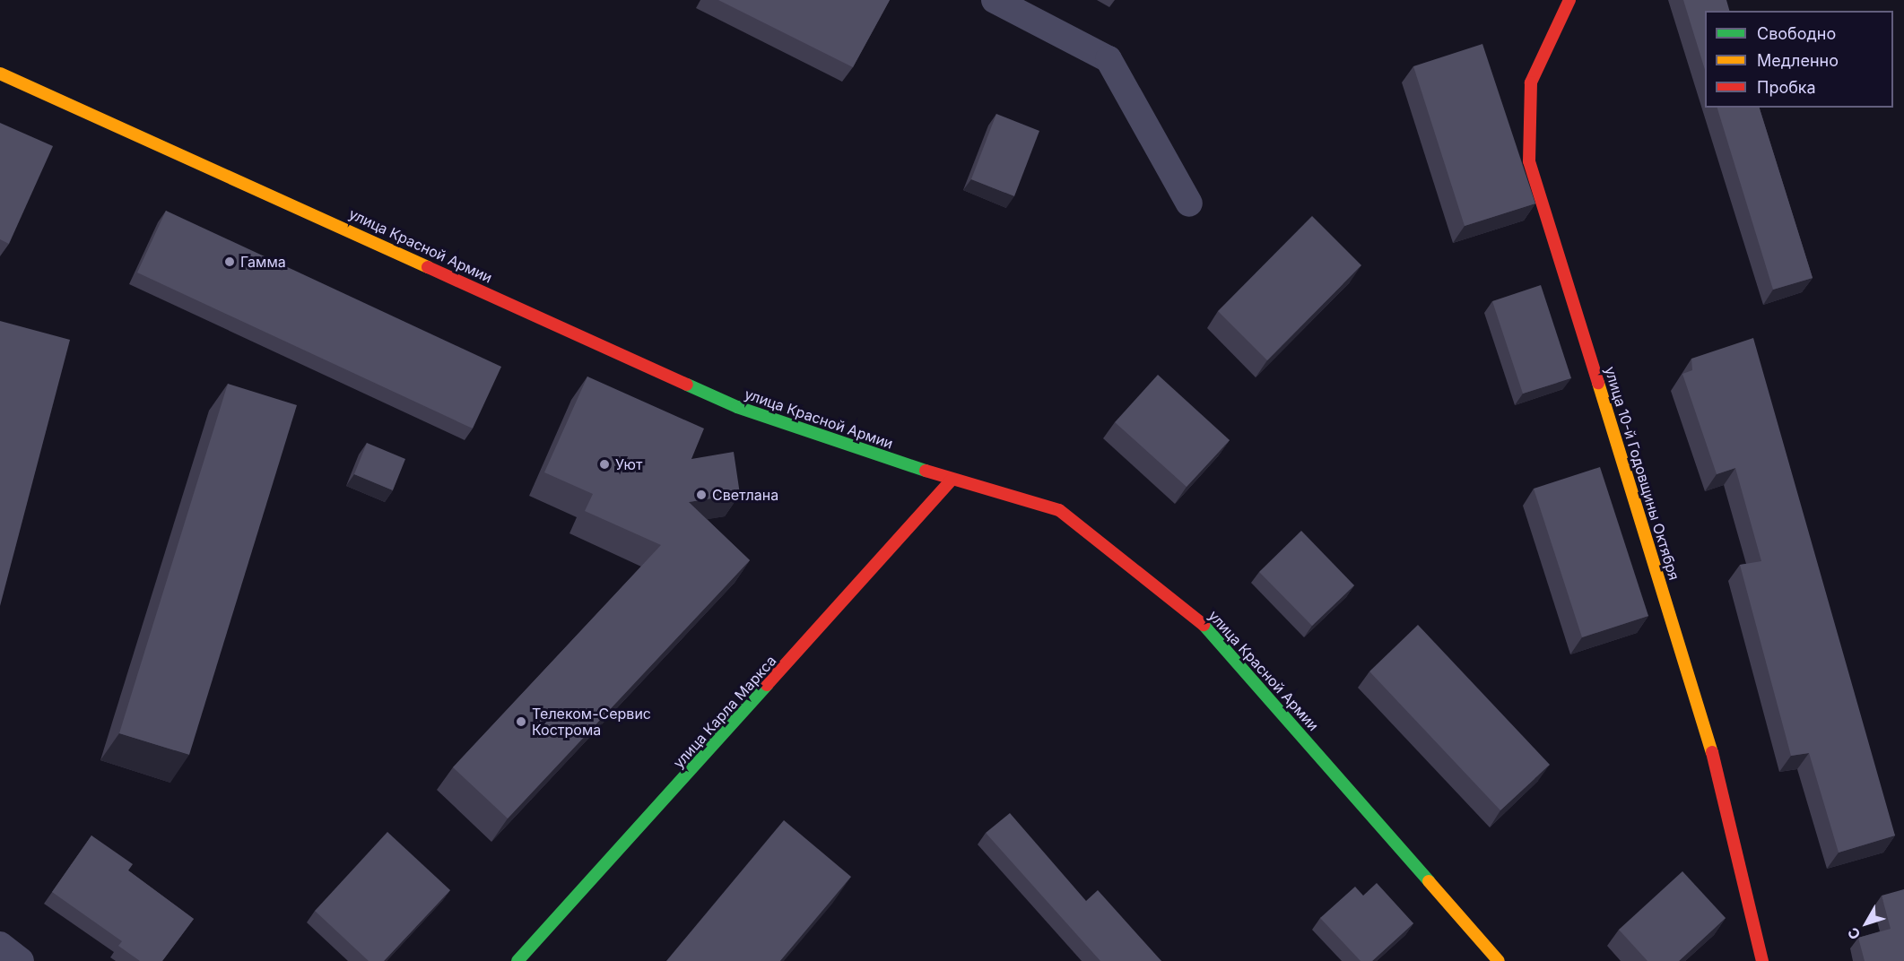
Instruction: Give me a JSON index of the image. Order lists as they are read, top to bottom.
{
  "streets": {
    "street": ["улица Красной Армии", "улица 10-й Годовщины Октября", "улица Карла Маркса"]
  },
  "crossings": [
    ["улица Красной Армии", "улица Карла Маркса"]
  ],
  "places": [
    "Гамма",
    "Уют",
    "Светлана",
    "Телеком-Сервис Кострома"
  ],
  "legend": ["Свободно", "Медленно", "Пробка"],
  "north": "bottom left"
}
